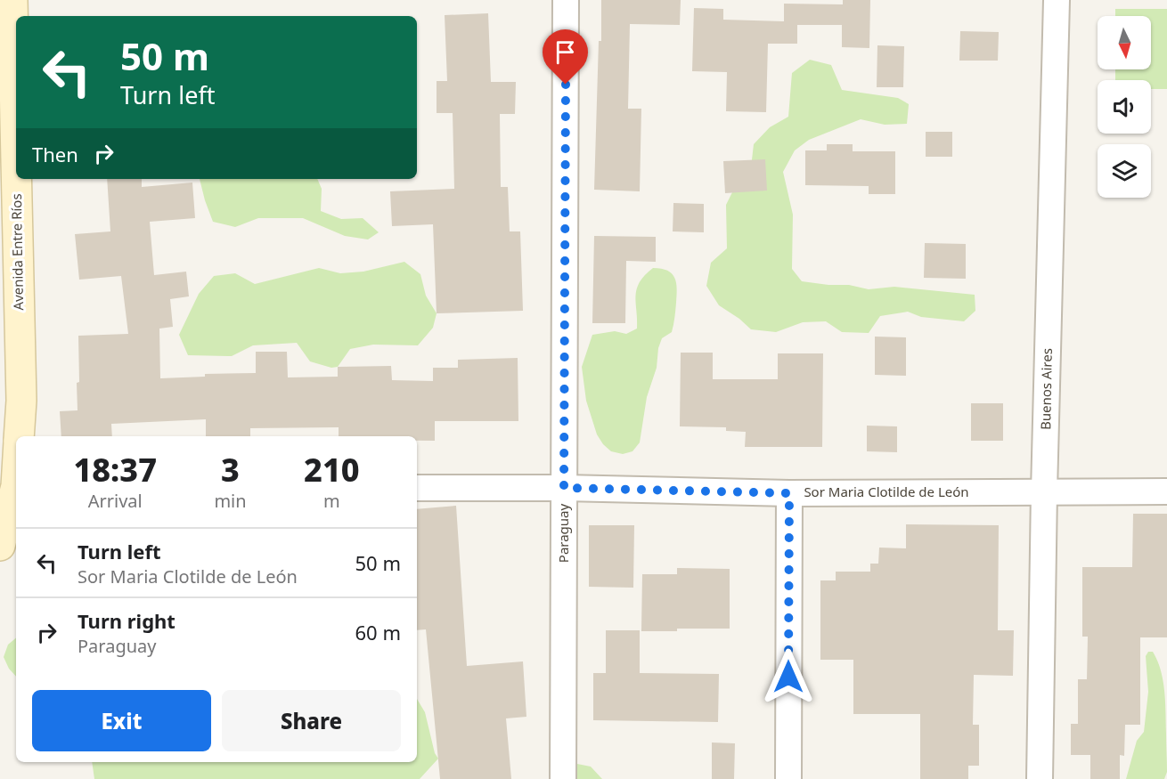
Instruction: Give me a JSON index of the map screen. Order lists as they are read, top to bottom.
{
  "streets": {
    "street": [
      "Avenida Entre Ríos",
      "Buenos Aires",
      "Sor Maria Clotilde de León",
      "Paraguay"
    ]
  },
  "crossings": [
    ["Buenos Aires", "Sor Maria Clotilde de León"],
    ["Sor Maria Clotilde de León", "Paraguay"]
  ],
  "north": "bottom",
  "page": {
    "turn": ["50 m", "Turn left"],
    "then": "Then",
    "eta": [
      "18:37",
      "Arrival",
      "3",
      "min",
      "210",
      "m"
    ],
    "list": [
      {
        "name": "Turn left",
        "note": "Sor Maria Clotilde de León",
        "value": "50 m"
      },
      {
        "name": "Turn right",
        "note": "Paraguay",
        "value": "60 m"
      }
    ],
    "buttons": ["Exit", "Share"]
  }
}
